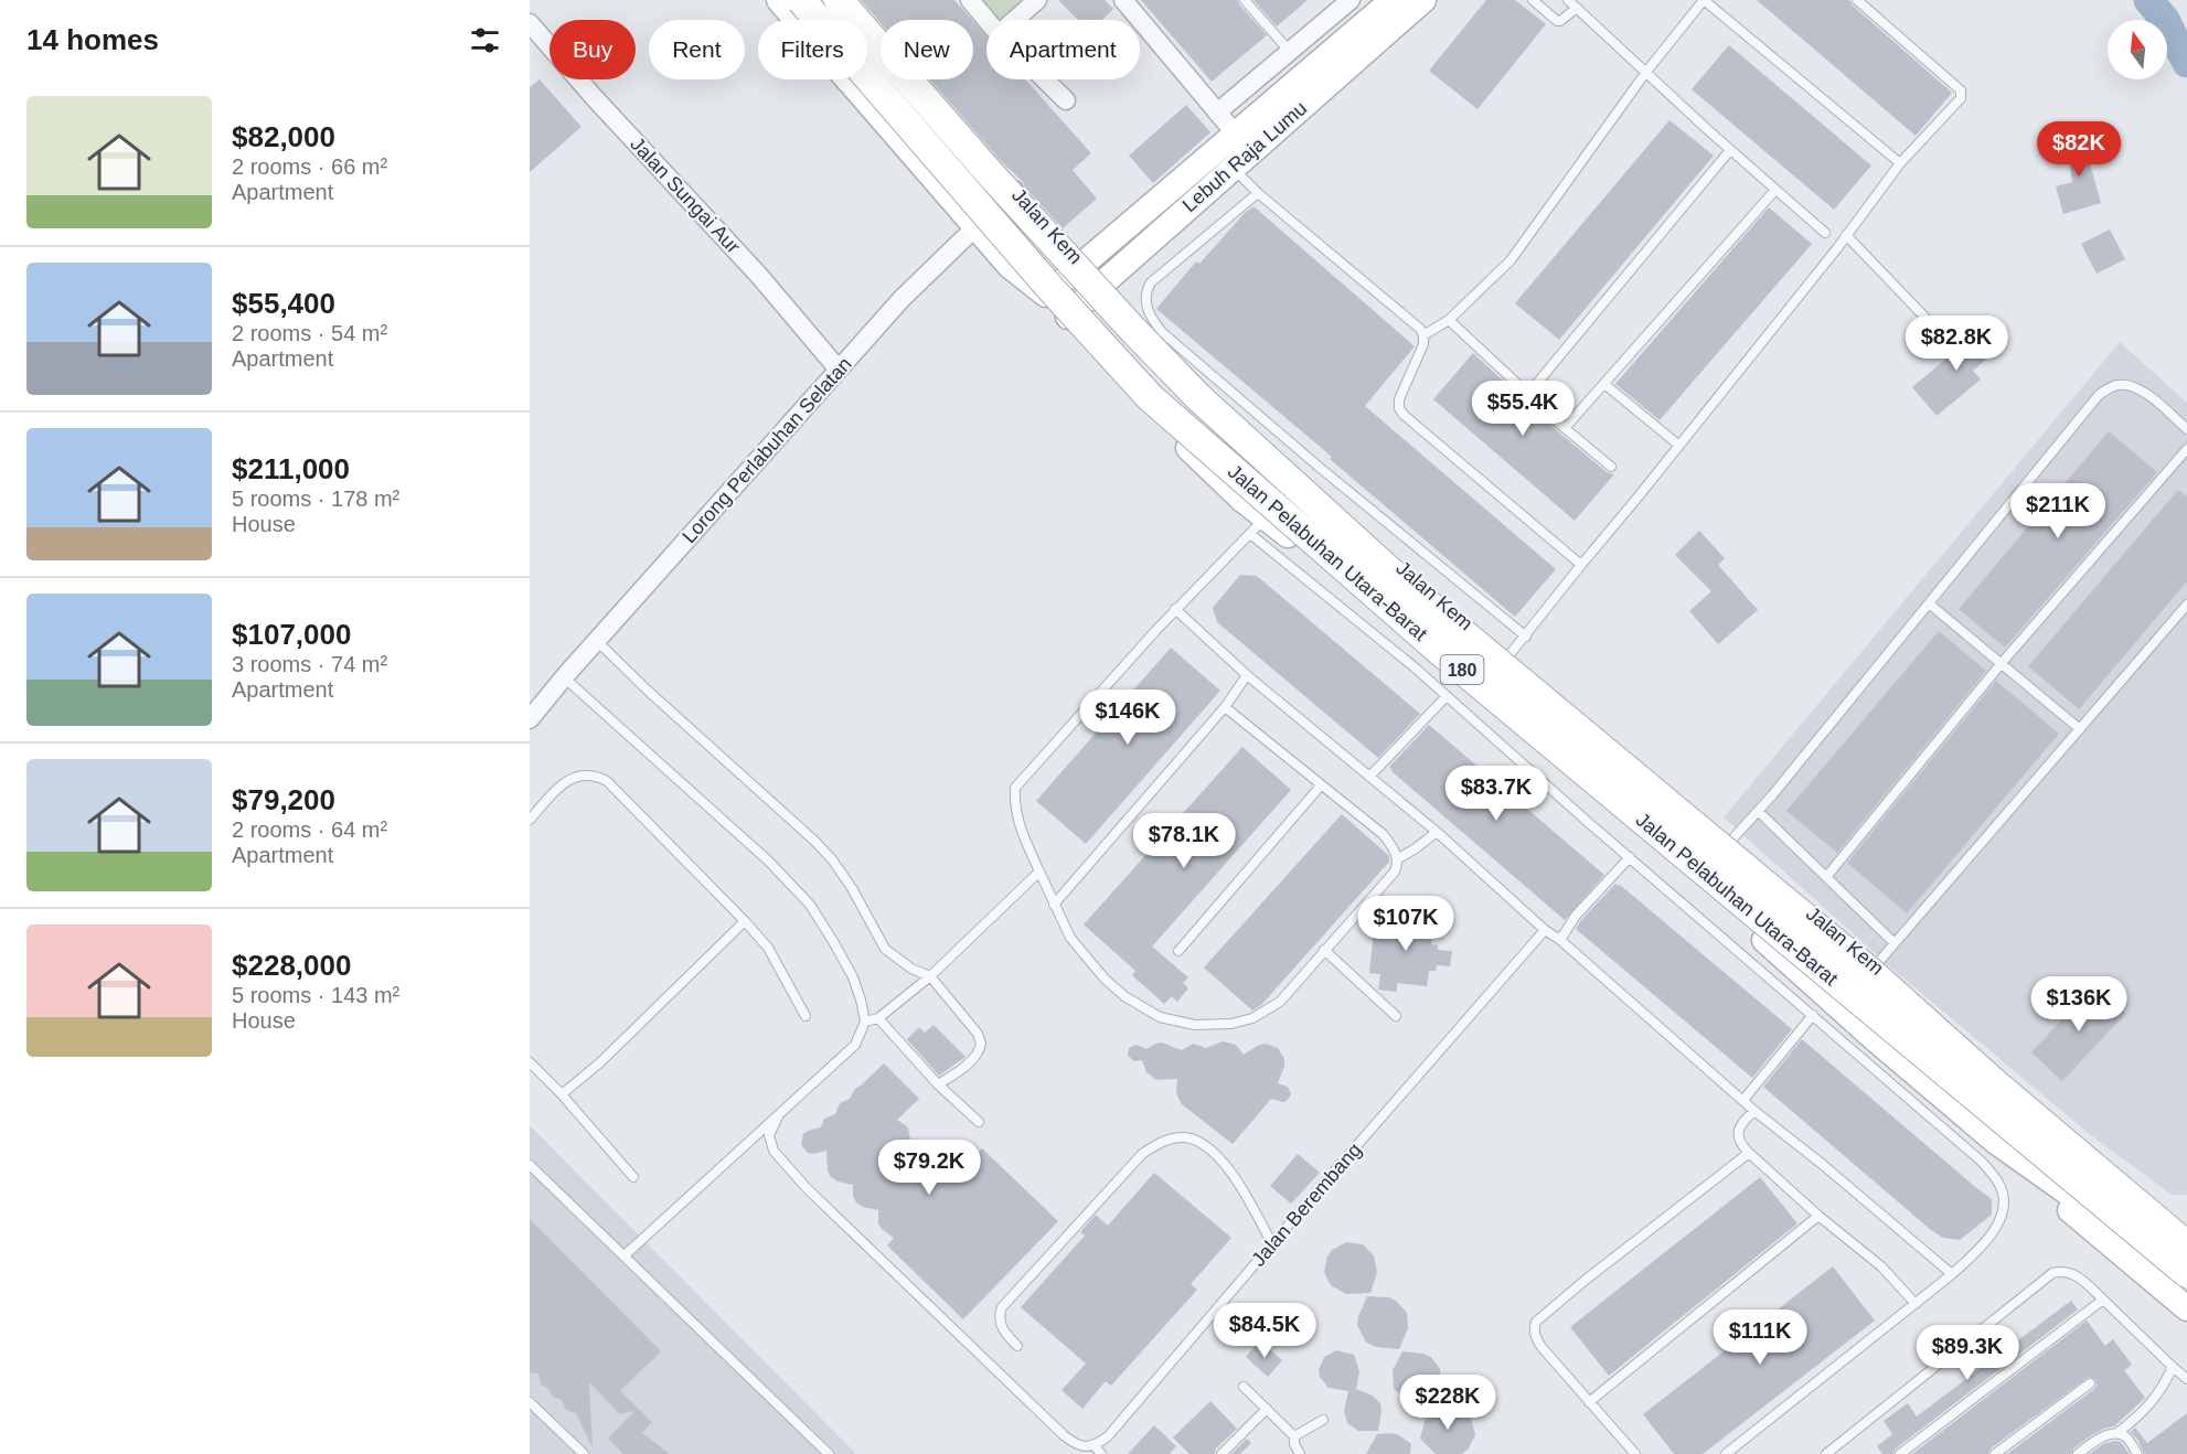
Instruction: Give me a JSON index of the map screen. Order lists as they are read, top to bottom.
{
  "streets": {
    "main road": ["Jalan Pelabuhan Utara-Barat", "180"],
    "street": [
      "Lebuh Raja Lumu",
      "Jalan Sungai Aur",
      "Jalan Kem",
      "Lorong Perlabuhan Selatan"
    ],
    "lane": ["Jalan Berembang"]
  },
  "crossings": [
    ["Lebuh Raja Lumu", "Jalan Kem"],
    ["Jalan Sungai Aur", "Lorong Perlabuhan Selatan"],
    ["Jalan Kem", "Lorong Perlabuhan Selatan"]
  ],
  "north": "top",
  "page": {
    "heading": "14 homes",
    "chip": [
      "Buy",
      "Rent",
      "Filters",
      "New",
      "Apartment"
    ],
    "list": [
      {
        "name": "$82,000",
        "note": "2 rooms · 66 m² · Apartment"
      },
      {
        "name": "$55,400",
        "note": "2 rooms · 54 m² · Apartment"
      },
      {
        "name": "$211,000",
        "note": "5 rooms · 178 m² · House"
      },
      {
        "name": "$107,000",
        "note": "3 rooms · 74 m² · Apartment"
      },
      {
        "name": "$79,200",
        "note": "2 rooms · 64 m² · Apartment"
      },
      {
        "name": "$228,000",
        "note": "5 rooms · 143 m² · House"
      }
    ],
    "price": [
      "$82K",
      "$82.8K",
      "$55.4K",
      "$211K",
      "$146K",
      "$83.7K",
      "$78.1K",
      "$107K",
      "$136K",
      "$79.2K",
      "$84.5K",
      "$111K",
      "$89.3K",
      "$228K"
    ]
  }
}
